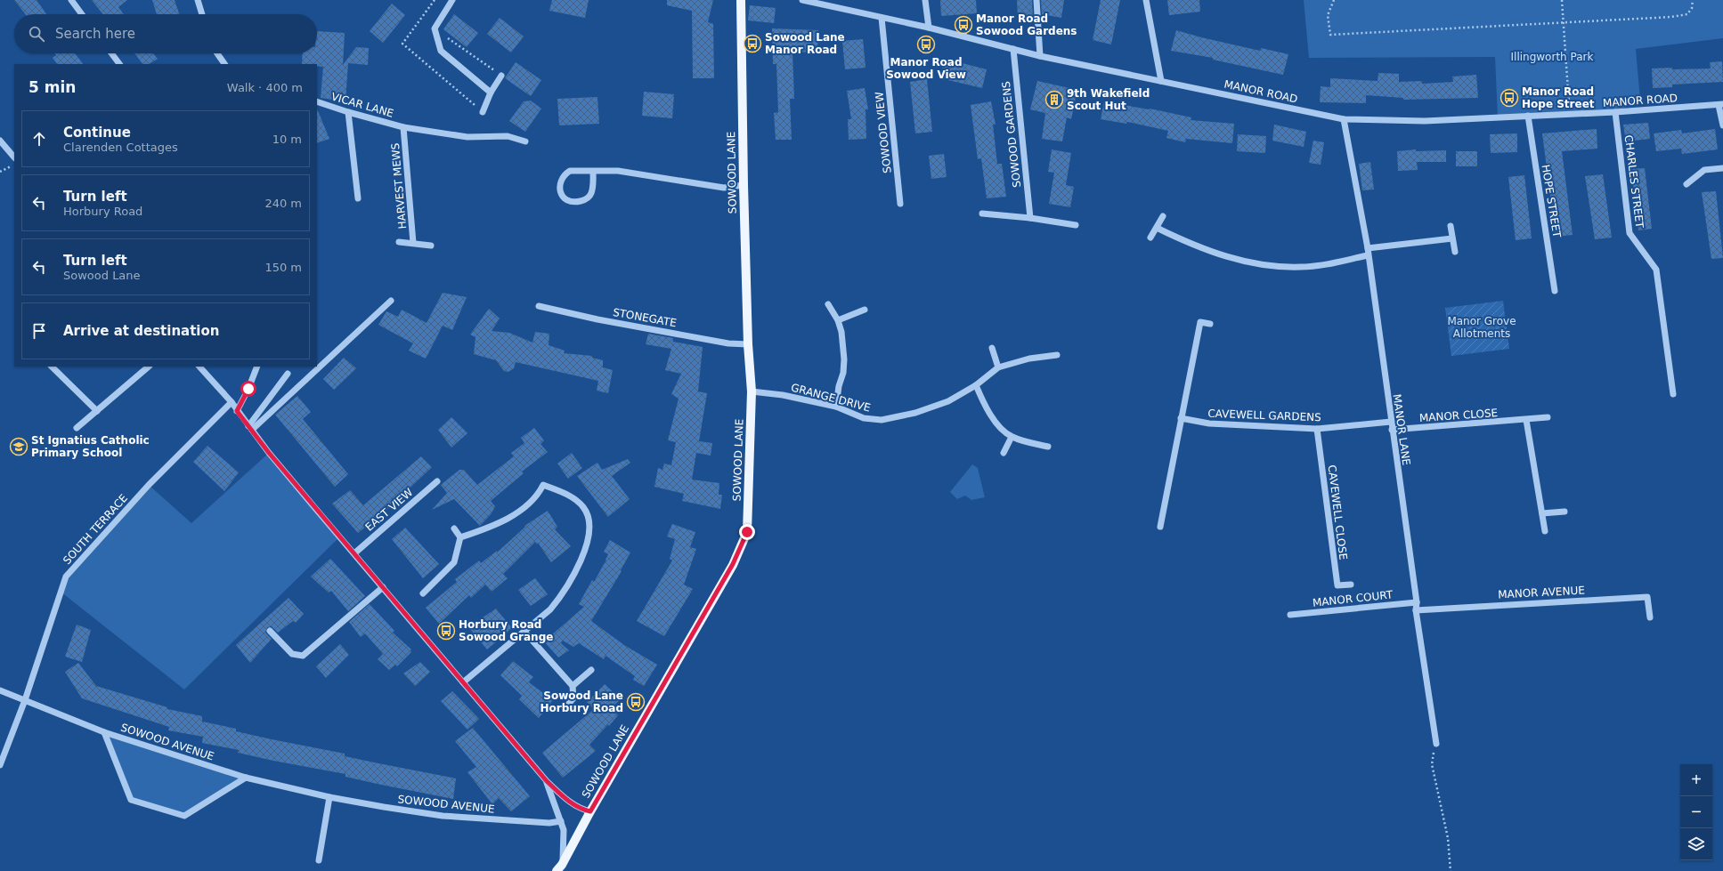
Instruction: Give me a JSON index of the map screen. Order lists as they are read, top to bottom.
{
  "streets": {
    "main road": ["SOWOOD LANE"],
    "street": [
      "MANOR ROAD",
      "VICAR LANE",
      "SOWOOD VIEW",
      "SOWOOD GARDENS",
      "CHARLES STREET",
      "HARVEST MEWS",
      "HOPE STREET",
      "STONEGATE",
      "GRANGE DRIVE",
      "CAVEWELL GARDENS",
      "MANOR CLOSE",
      "MANOR LANE",
      "EAST VIEW",
      "CAVEWELL CLOSE",
      "SOUTH TERRACE",
      "MANOR AVENUE",
      "MANOR COURT",
      "SOWOOD AVENUE"
    ]
  },
  "crossings": [
    ["MANOR ROAD", "SOWOOD VIEW"],
    ["MANOR ROAD", "SOWOOD GARDENS"],
    ["MANOR ROAD", "CHARLES STREET"],
    ["MANOR ROAD", "HOPE STREET"],
    ["MANOR ROAD", "MANOR LANE"],
    ["VICAR LANE", "HARVEST MEWS"],
    ["SOWOOD LANE", "STONEGATE"],
    ["SOWOOD LANE", "GRANGE DRIVE"],
    ["CAVEWELL GARDENS", "MANOR LANE"],
    ["CAVEWELL GARDENS", "CAVEWELL CLOSE"],
    ["MANOR CLOSE", "MANOR LANE"],
    ["MANOR LANE", "MANOR AVENUE"],
    ["MANOR LANE", "MANOR COURT"],
    ["SOUTH TERRACE", "SOWOOD AVENUE"]
  ],
  "parks": ["Illingworth Park", "Manor Grove Allotments"],
  "places": {
    "bus stop": [
      "Manor Road Sowood Gardens",
      "Sowood Lane Manor Road",
      "Manor Road Sowood View",
      "Manor Road Hope Street",
      "Horbury Road Sowood Grange",
      "Sowood Lane Horbury Road"
    ],
    "building": ["9th Wakefield Scout Hut"],
    "school or university": ["St Ignatius Catholic Primary School"]
  },
  "page": {
    "search": "Search here",
    "heading": ["5 min", "Walk · 400 m"],
    "list": [
      ["Continue", "Clarenden Cottages", "10 m"],
      ["Turn left", "Horbury Road", "240 m"],
      ["Turn left", "Sowood Lane", "150 m"],
      "Arrive at destination"
    ],
    "map_buttons": ["+", "−"]
  }
}
